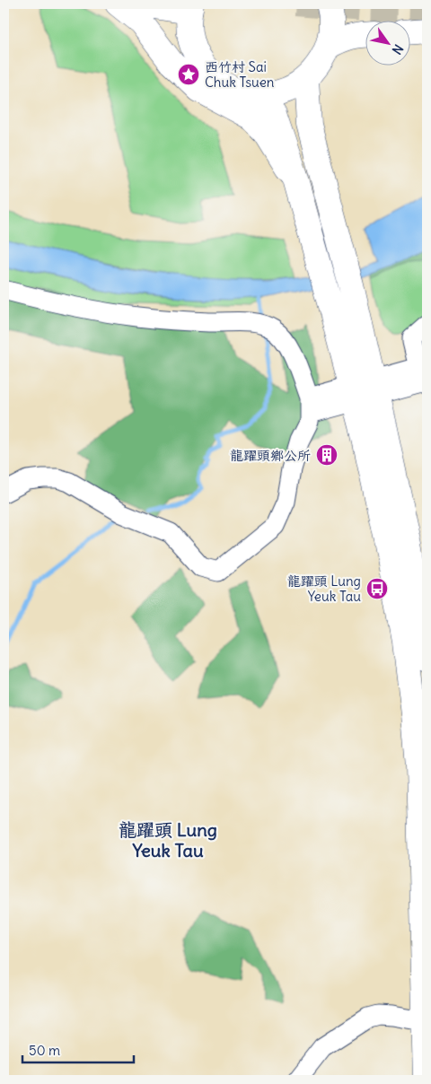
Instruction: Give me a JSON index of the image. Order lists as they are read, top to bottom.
{
  "districts": ["龍躍頭 Lung Yeuk Tau"],
  "places": {
    "place": ["西竹村 Sai Chuk Tsuen"],
    "building": ["龍躍頭鄉公所"],
    "bus stop": ["龍躍頭 Lung Yeuk Tau"]
  },
  "scale_bar": "50 m",
  "north": "bottom right"
}
